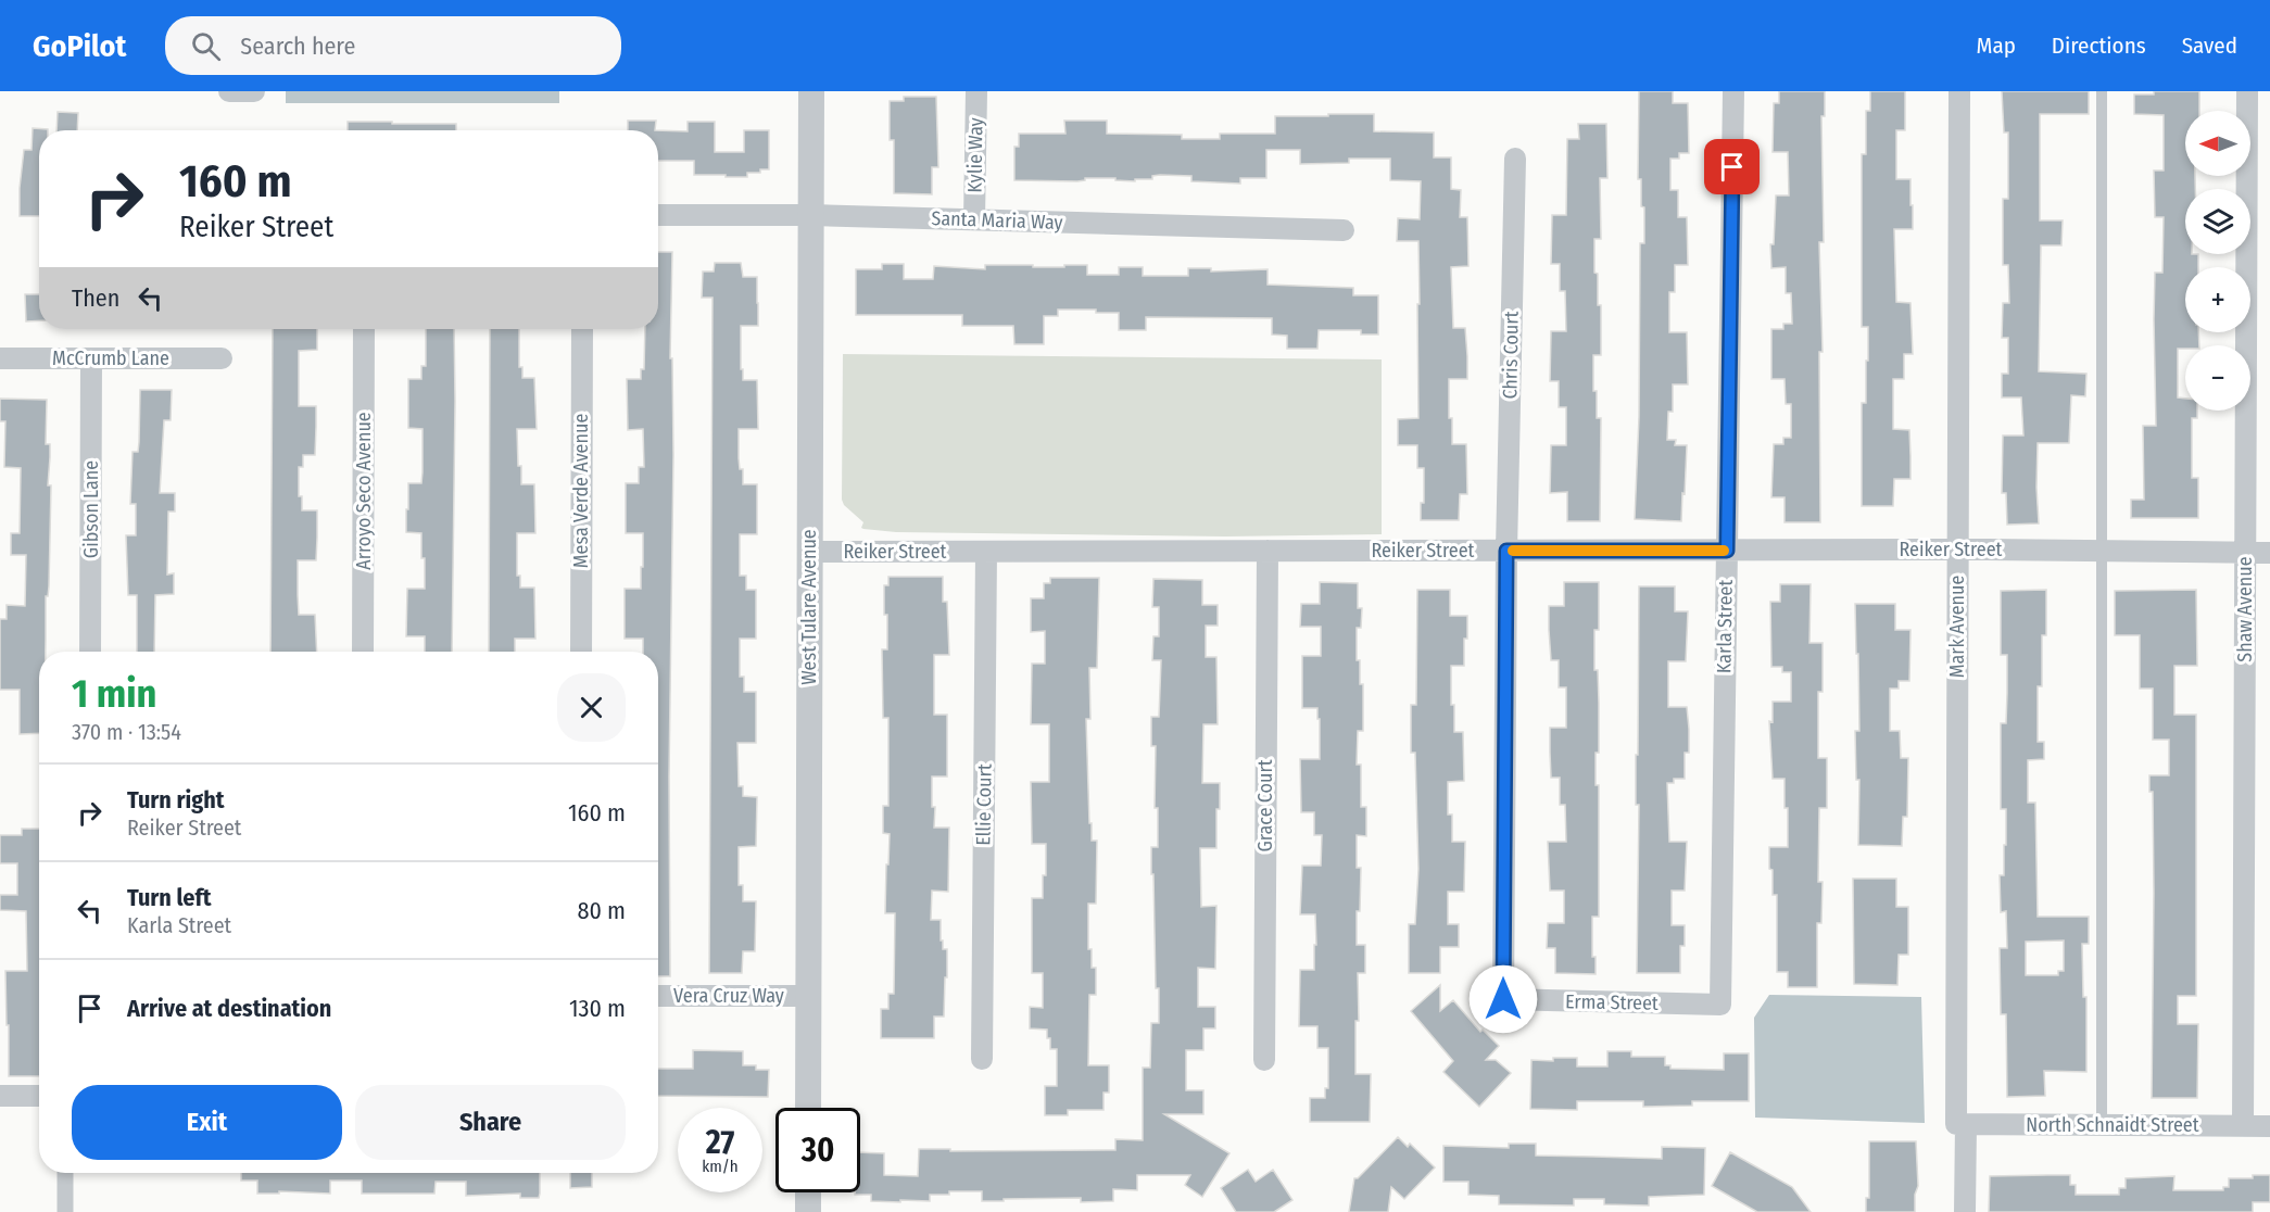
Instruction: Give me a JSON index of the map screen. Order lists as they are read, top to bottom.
{
  "streets": {
    "street": [
      "Kylie Way",
      "Santa Maria Way",
      "Chris Court",
      "McCrumb Lane",
      "Arroyo Seco Avenue",
      "Mesa Verde Avenue",
      "Gibson Lane",
      "Reiker Street",
      "West Tulare Avenue",
      "Shaw Avenue",
      "Karla Street",
      "Mark Avenue",
      "Ellie Court",
      "Grace Court",
      "Vera Cruz Way",
      "Erma Street",
      "North Schnaidt Street"
    ]
  },
  "crossings": [
    ["Kylie Way", "Santa Maria Way"],
    ["Santa Maria Way", "West Tulare Avenue"],
    ["Chris Court", "Reiker Street"],
    ["Chris Court", "Erma Street"],
    ["McCrumb Lane", "Gibson Lane"],
    ["Reiker Street", "West Tulare Avenue"],
    ["Reiker Street", "Shaw Avenue"],
    ["Reiker Street", "Karla Street"],
    ["Reiker Street", "Mark Avenue"],
    ["Reiker Street", "Ellie Court"],
    ["Reiker Street", "Grace Court"],
    ["West Tulare Avenue", "Vera Cruz Way"],
    ["Shaw Avenue", "North Schnaidt Street"],
    ["Karla Street", "Erma Street"],
    ["Mark Avenue", "North Schnaidt Street"]
  ],
  "north": "left",
  "page": {
    "header": "GoPilot",
    "search": "Search here",
    "nav": ["Map", "Directions", "Saved"],
    "map_buttons": ["+", "−"],
    "turn": ["160 m", "Reiker Street"],
    "then": "Then",
    "heading": ["1 min", "370 m · 13:54"],
    "list": [
      {
        "name": "Turn right",
        "note": "Reiker Street",
        "value": "160 m"
      },
      {
        "name": "Turn left",
        "note": "Karla Street",
        "value": "80 m"
      },
      {
        "name": "Arrive at destination",
        "value": "130 m"
      }
    ],
    "buttons": ["Exit", "Share"],
    "speed": "27 km/h",
    "limit": "30"
  }
}
